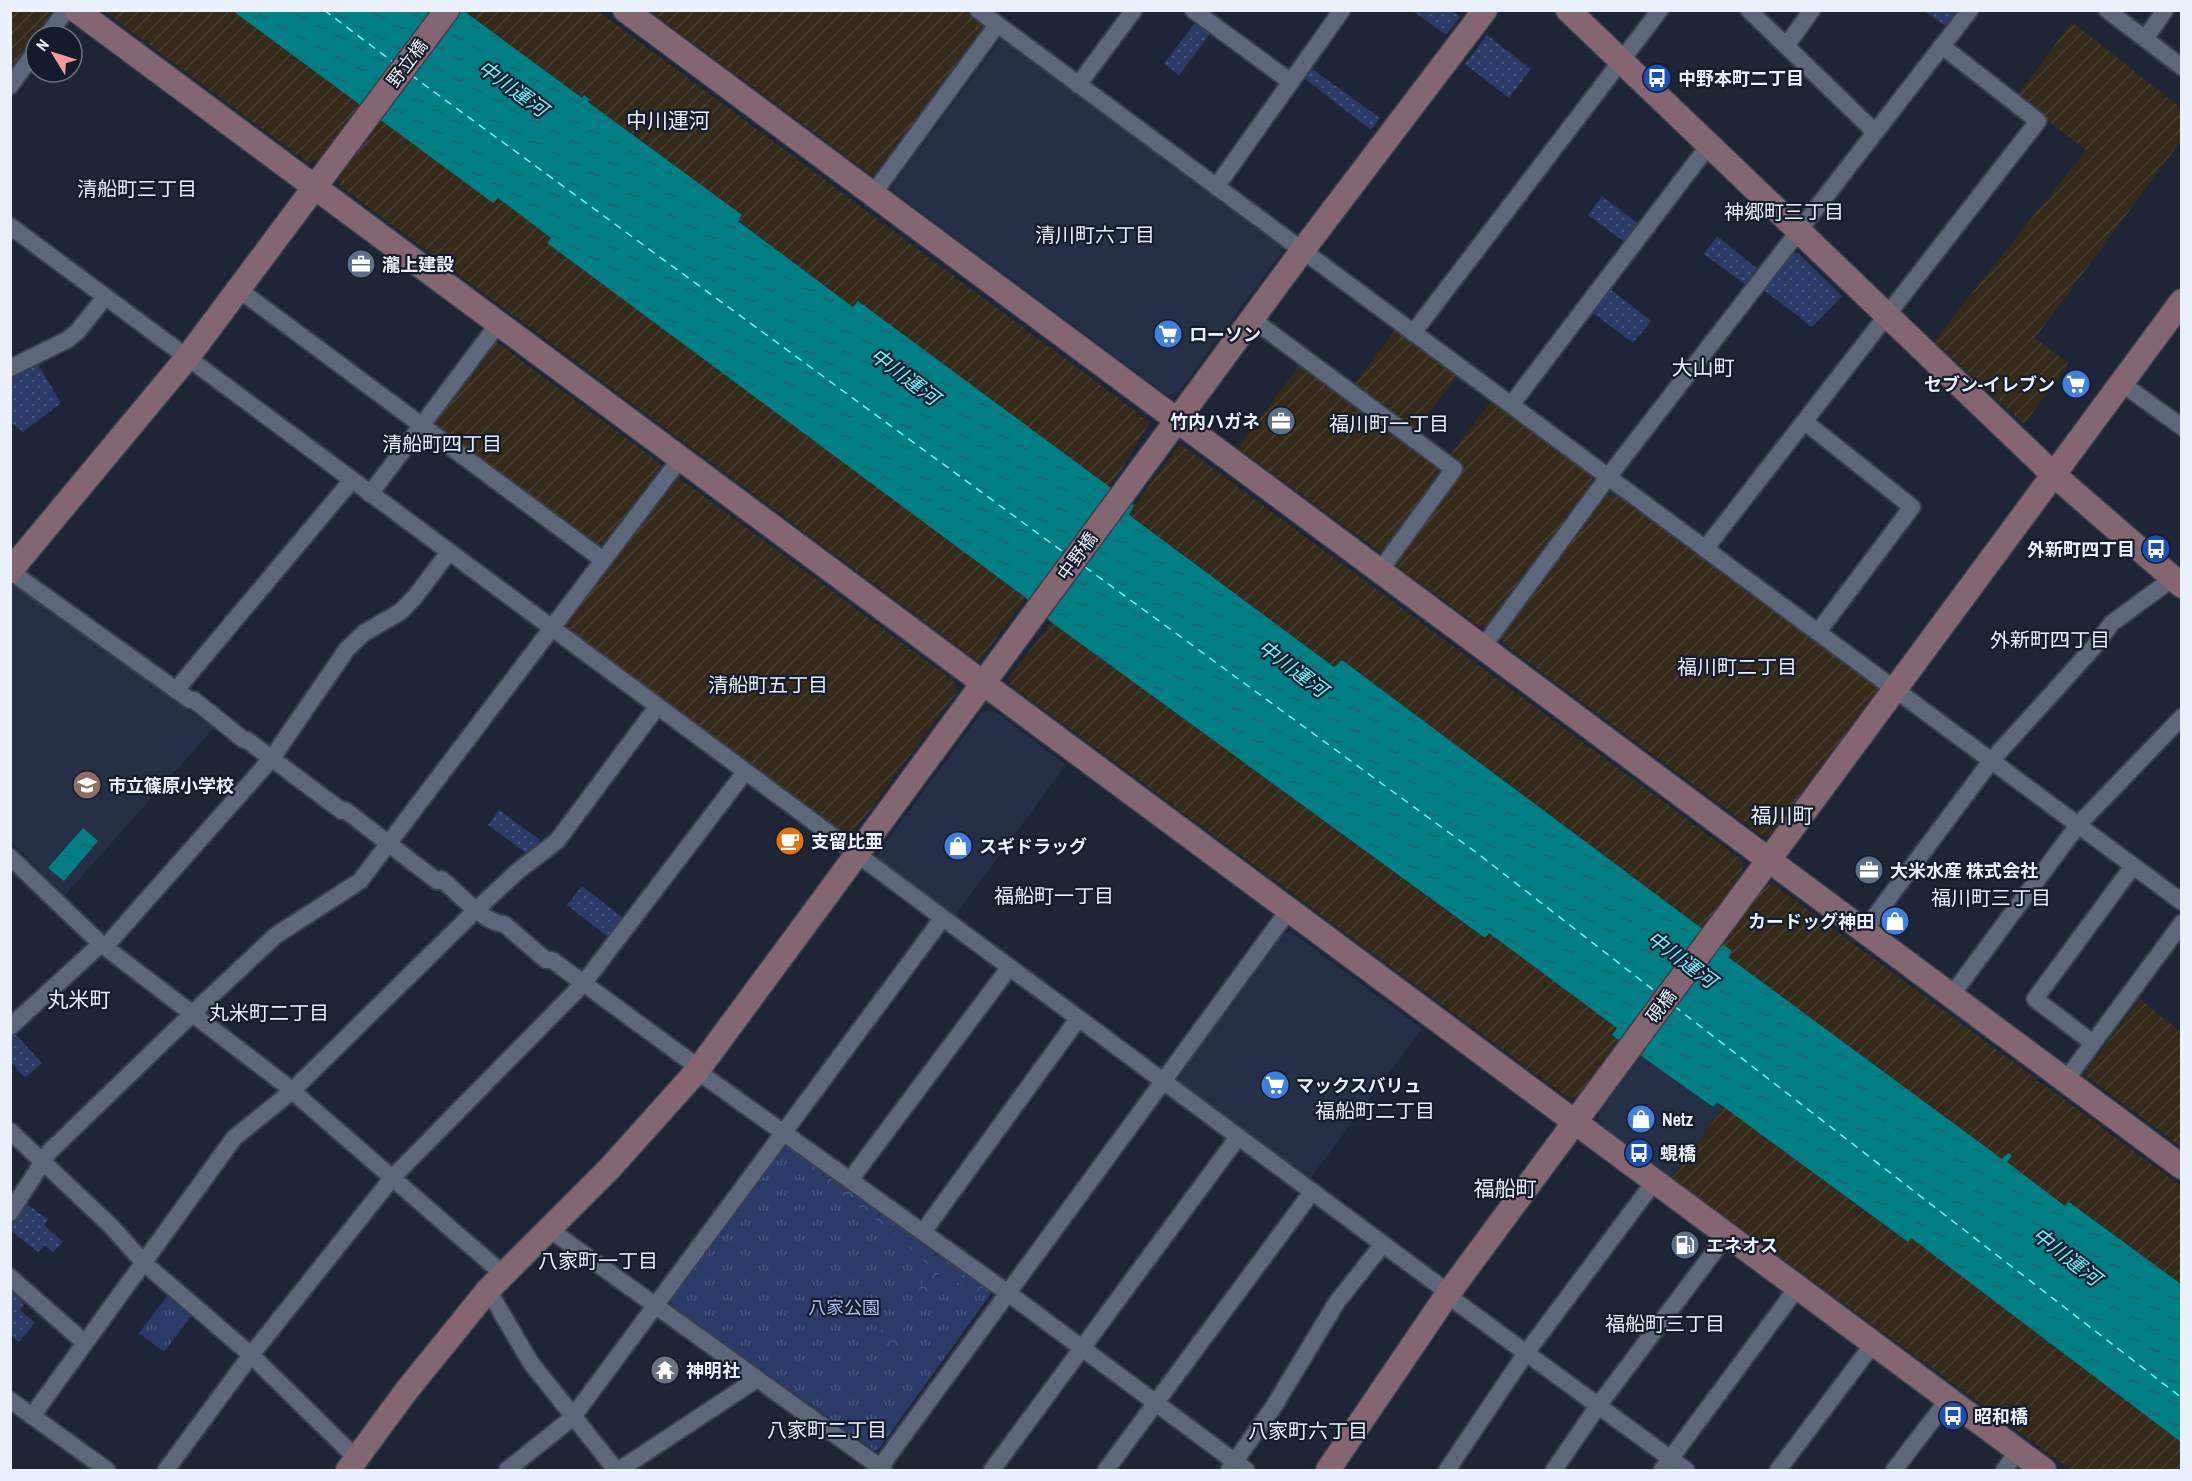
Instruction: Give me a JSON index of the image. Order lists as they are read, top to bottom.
{
  "streets": {
    "street": ["野立橋", "中野橋", "硯橋"]
  },
  "districts": [
    "中川運河",
    "清船町三丁目",
    "神郷町三丁目",
    "清川町六丁目",
    "大山町",
    "福川町一丁目",
    "清船町四丁目",
    "外新町四丁目",
    "福川町二丁目",
    "清船町五丁目",
    "福川町",
    "福船町一丁目",
    "福川町三丁目",
    "丸米町",
    "丸米町二丁目",
    "福船町二丁目",
    "福船町",
    "八家町一丁目",
    "福船町三丁目",
    "八家町二丁目",
    "八家町六丁目"
  ],
  "water": ["中川運河"],
  "parks": ["八家公園"],
  "places": {
    "bus stop": [
      "中野本町二丁目",
      "外新町四丁目",
      "蜆橋",
      "昭和橋"
    ],
    "office": ["瀧上建設", "竹内ハガネ", "大米水産 株式会社"],
    "supermarket": ["ローソン", "セブン-イレブン", "マックスバリュ"],
    "school or university": ["市立篠原小学校"],
    "cafe": ["支留比亜"],
    "shop": ["スギドラッグ", "カードッグ神田", "Netz"],
    "fuel station": ["エネオス"],
    "temple": ["神明社"]
  },
  "north": "top left"
}
